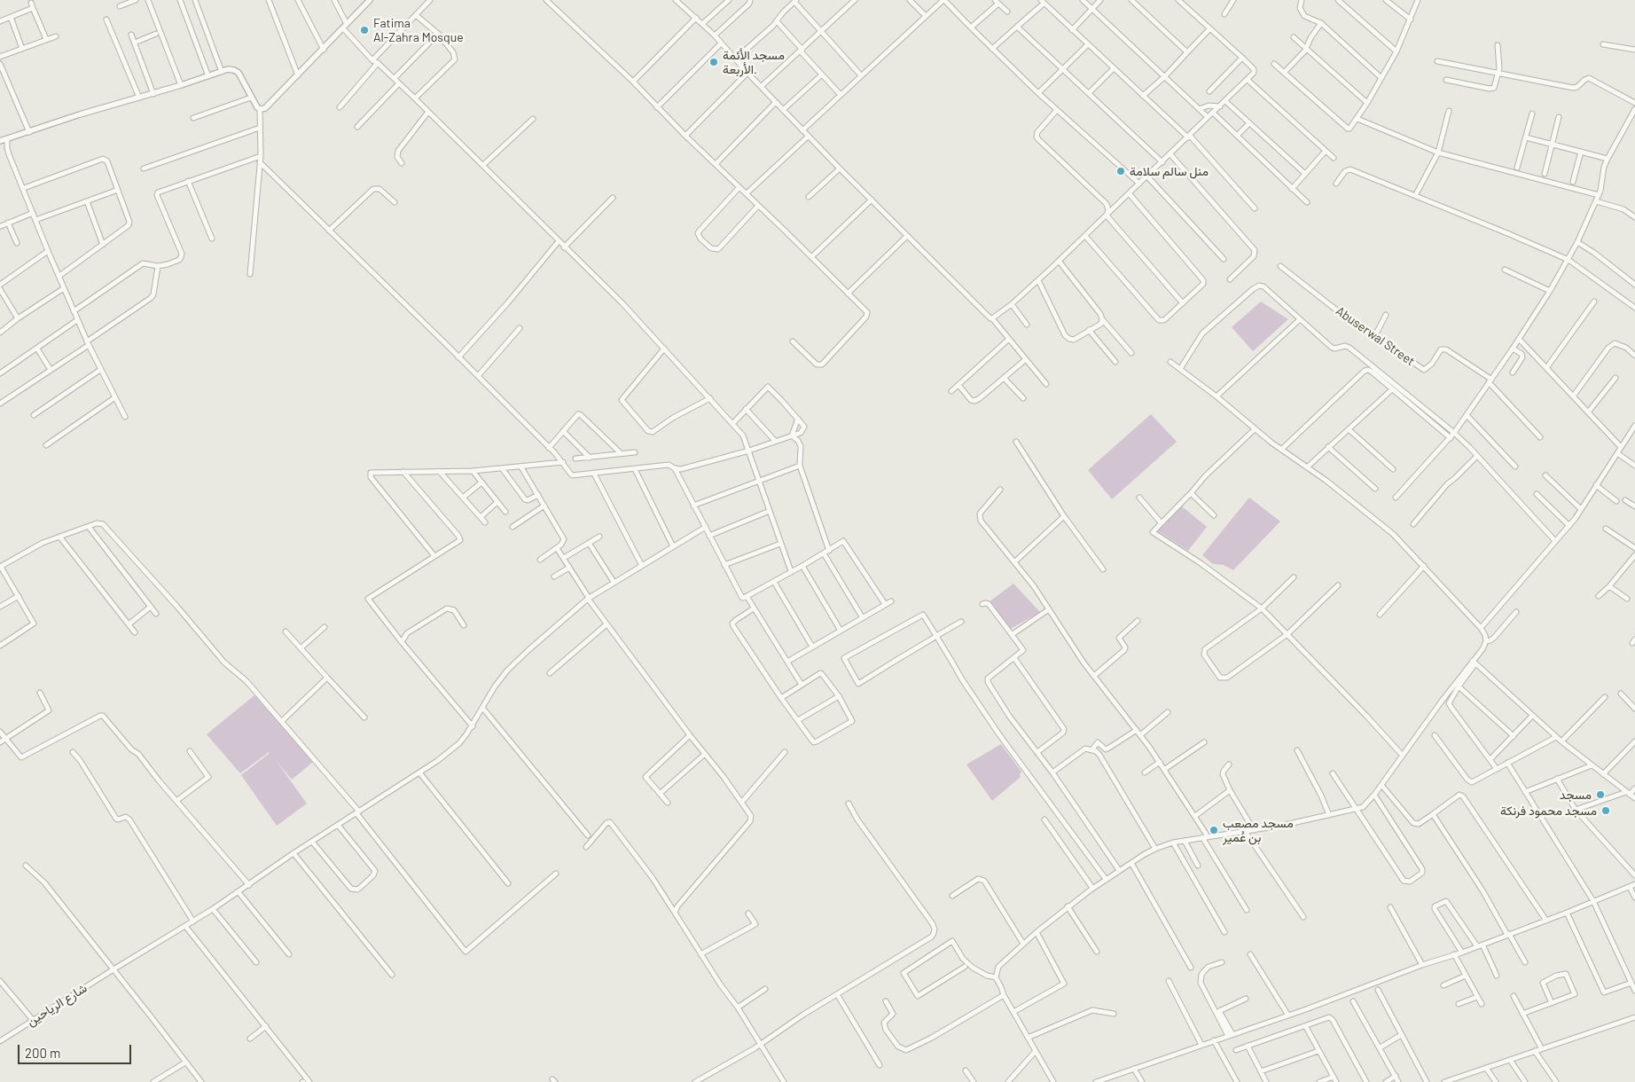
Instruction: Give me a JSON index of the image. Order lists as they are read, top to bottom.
{
  "streets": {
    "street": ["Abuserwal Street", "شارع الرياحين"]
  },
  "places": [
    "Fatima Al-Zahra Mosque",
    "مسجد الأئمة الأربعة.",
    "منل سالم سلامة",
    "مسجد",
    "مسجد محمود فرنكة",
    "مسجد مصعب بن عُمير"
  ],
  "scale_bar": "200 m"
}
